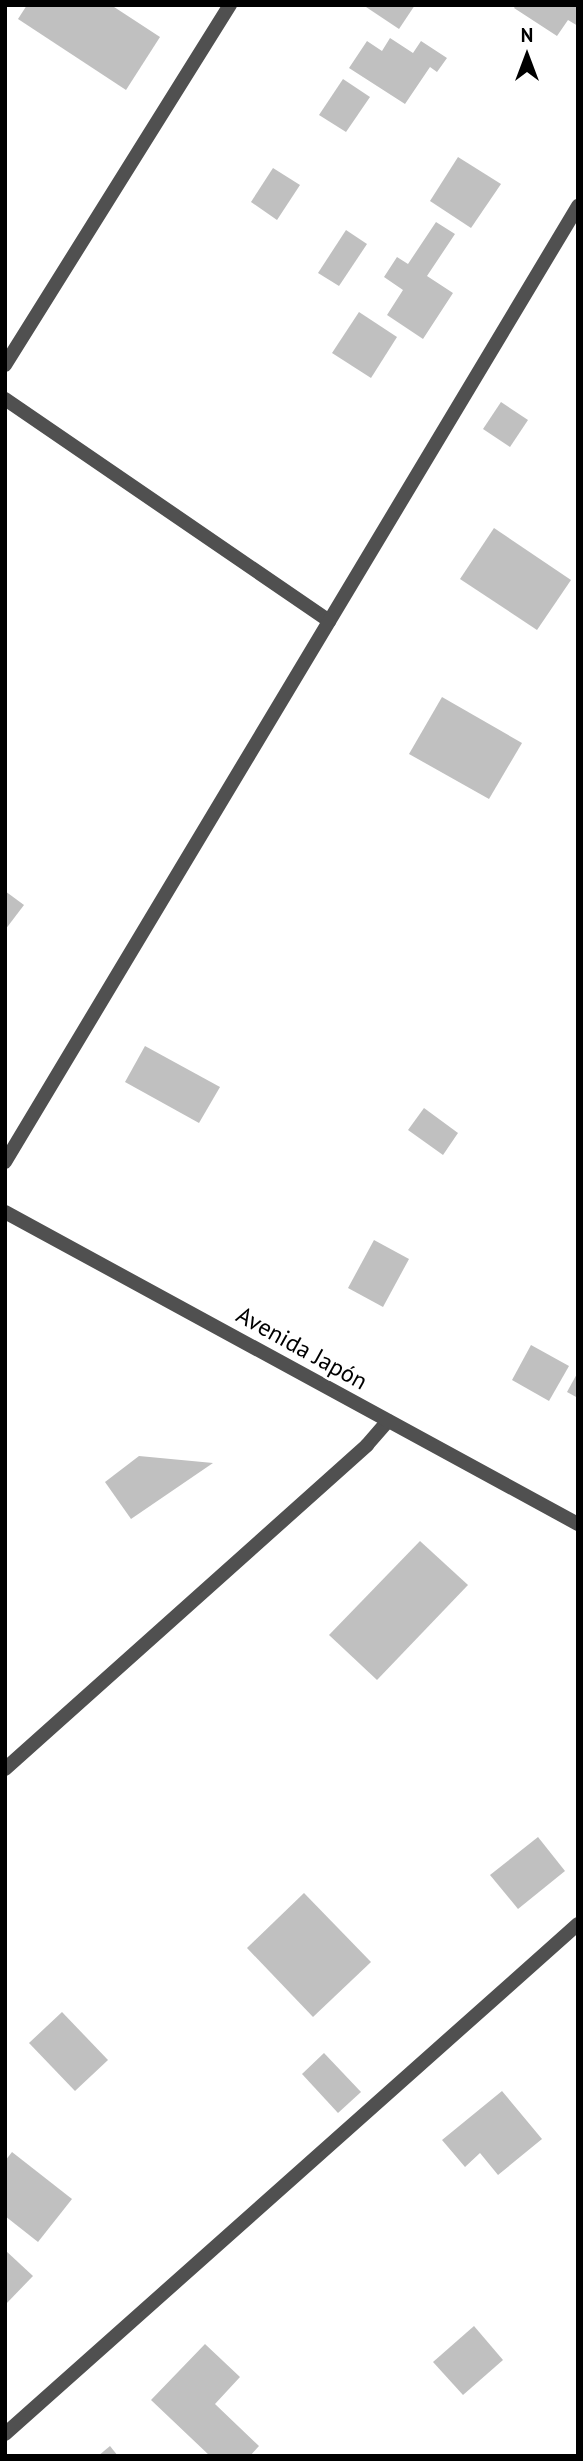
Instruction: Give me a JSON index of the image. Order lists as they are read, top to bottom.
{
  "streets": {
    "street": ["Avenida Japón"]
  },
  "north": "top"
}
